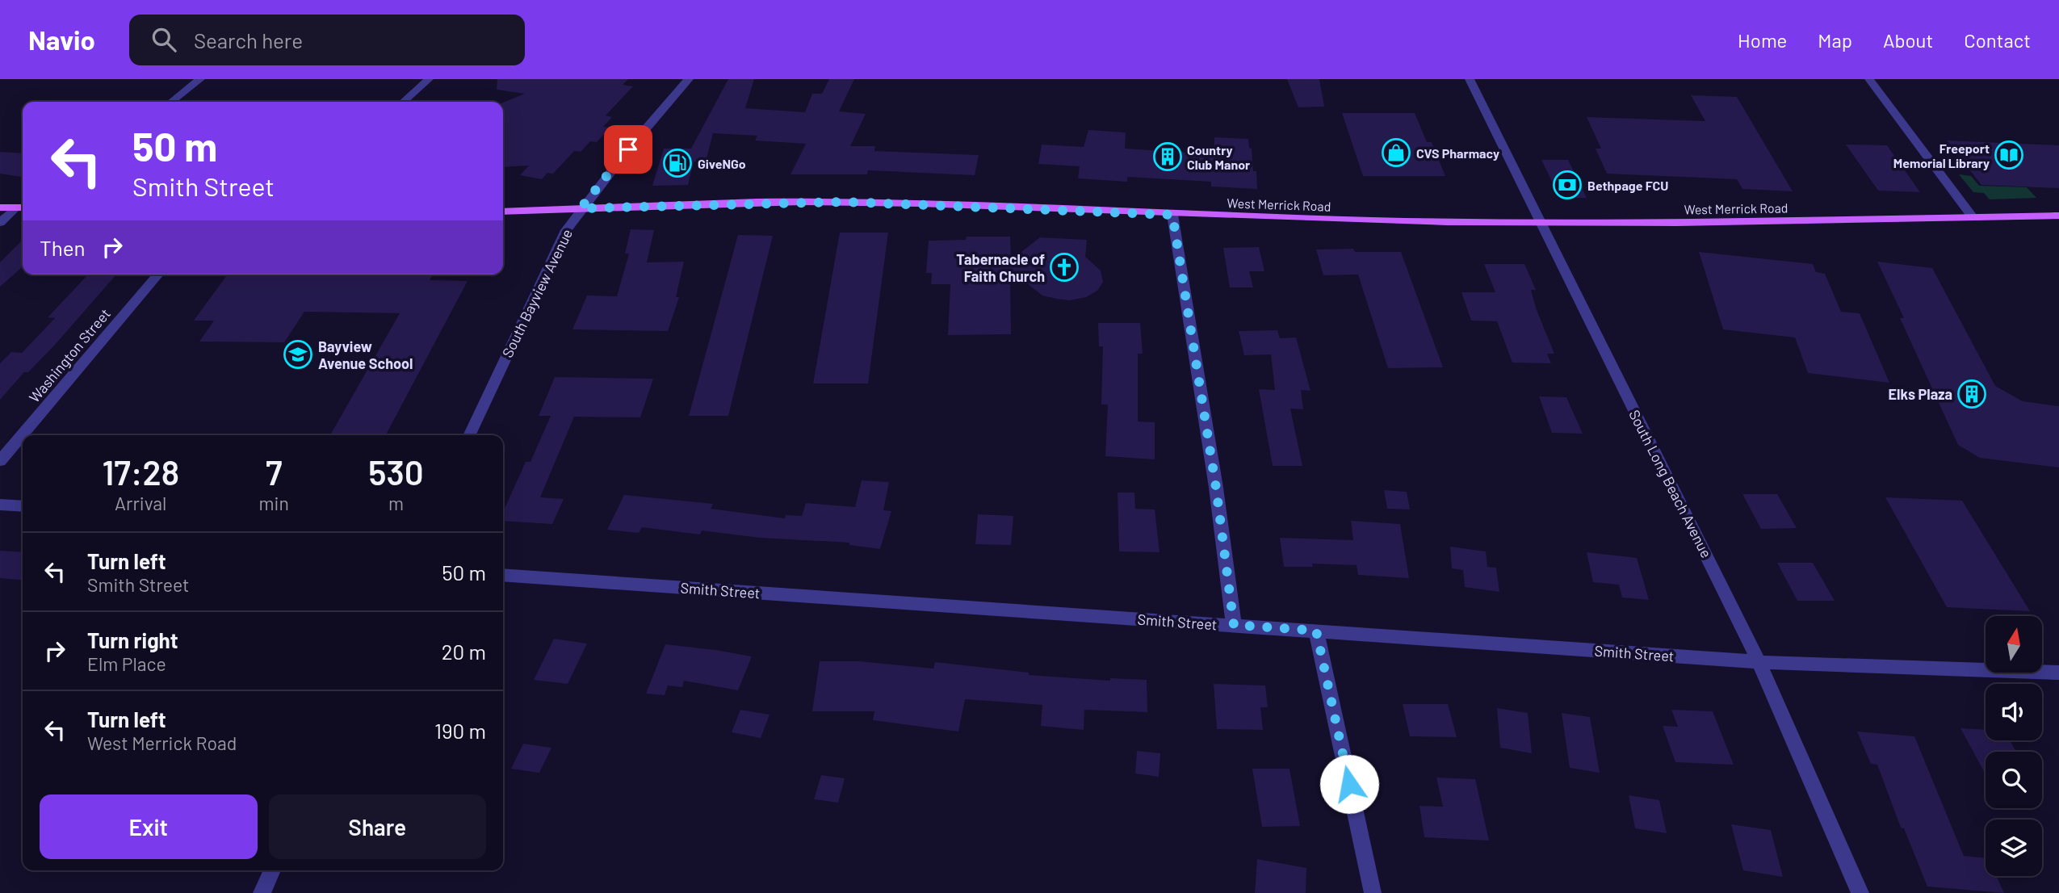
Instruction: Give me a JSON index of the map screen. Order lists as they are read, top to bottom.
{
  "streets": {
    "main road": ["West Merrick Road"],
    "street": [
      "South Bayview Avenue",
      "Washington Street",
      "South Long Beach Avenue",
      "Smith Street"
    ]
  },
  "crossings": [
    ["West Merrick Road", "South Bayview Avenue"],
    ["West Merrick Road", "South Long Beach Avenue"],
    ["South Long Beach Avenue", "Smith Street"]
  ],
  "places": {
    "shop": ["CVS Pharmacy"],
    "library": ["Freeport Memorial Library"],
    "building": ["Country Club Manor", "Elks Plaza"],
    "fuel station": ["GiveNGo"],
    "bank": ["Bethpage FCU"],
    "church": ["Tabernacle of Faith Church"],
    "school or university": ["Bayview Avenue School"]
  },
  "north": "top",
  "page": {
    "header": "Navio",
    "search": "Search here",
    "nav": [
      "Home",
      "Map",
      "About",
      "Contact"
    ],
    "turn": ["50 m", "Smith Street"],
    "then": "Then",
    "eta": [
      "17:28",
      "Arrival",
      "7",
      "min",
      "530",
      "m"
    ],
    "list": [
      {
        "name": "Turn left",
        "note": "Smith Street",
        "value": "50 m"
      },
      {
        "name": "Turn right",
        "note": "Elm Place",
        "value": "20 m"
      },
      {
        "name": "Turn left",
        "note": "West Merrick Road",
        "value": "190 m"
      }
    ],
    "buttons": ["Exit", "Share"]
  }
}
